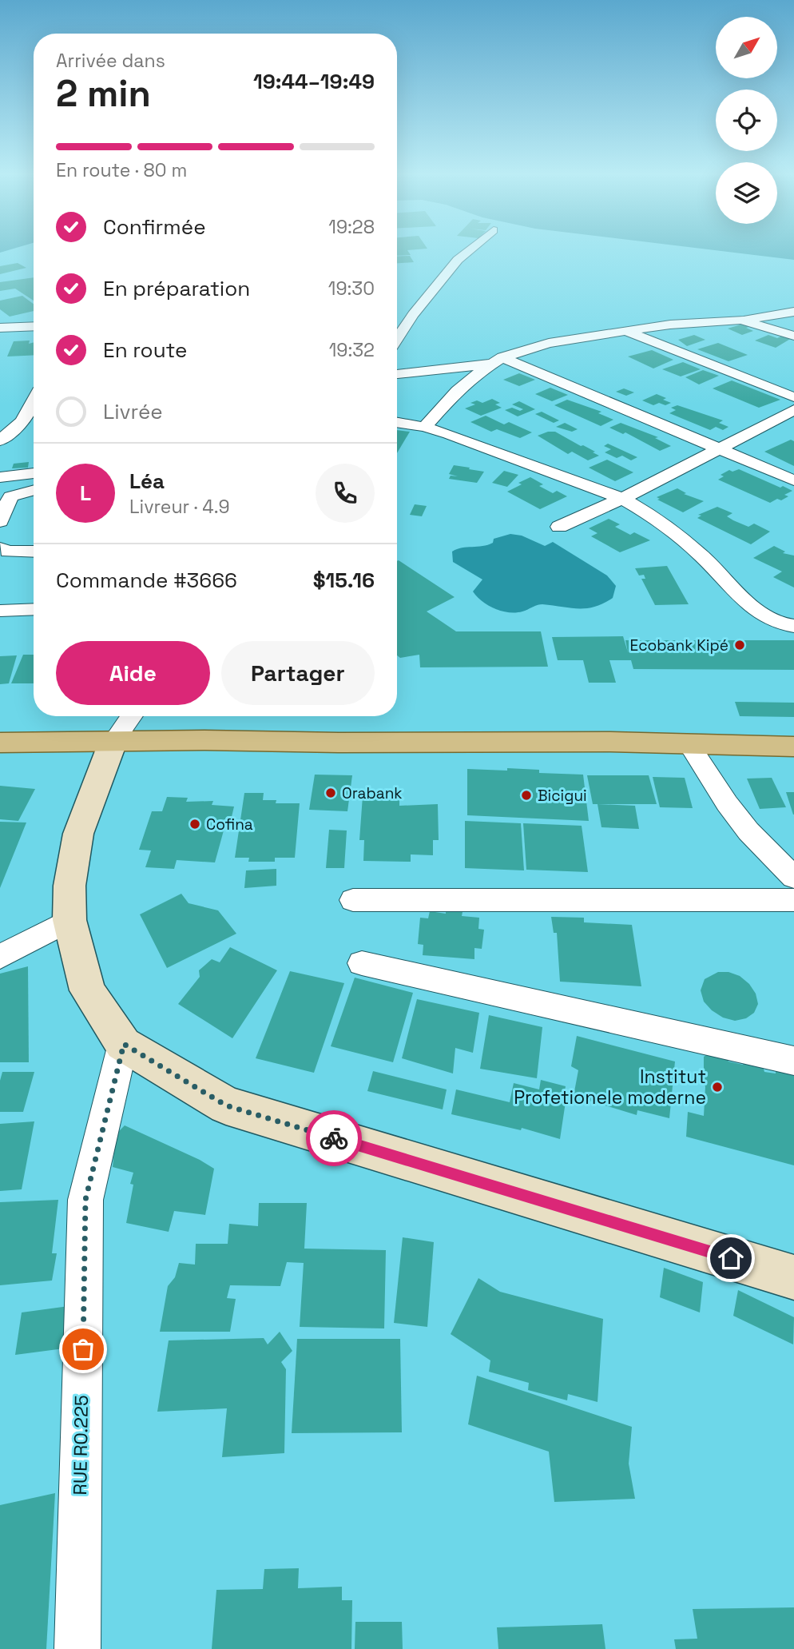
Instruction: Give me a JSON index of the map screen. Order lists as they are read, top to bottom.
{
  "streets": {
    "street": ["RUE RO.225"]
  },
  "places": [
    "Ecobank Kipé",
    "Orabank",
    "Bicigui",
    "Cofina",
    "Institut Profetionele moderne"
  ],
  "north": "top right",
  "page": {
    "heading": ["2 min", "Arrivée dans", "19:44–19:49"],
    "panel": [
      "Léa",
      "Livreur · 4.9",
      "Commande #3666",
      "$15.16"
    ],
    "bar": "En route · 80 m",
    "list": [
      ["Confirmée", "19:28"],
      ["En préparation", "19:30"],
      ["En route", "19:32"],
      "Livrée"
    ],
    "round": "L",
    "buttons": ["Aide", "Partager"]
  }
}
